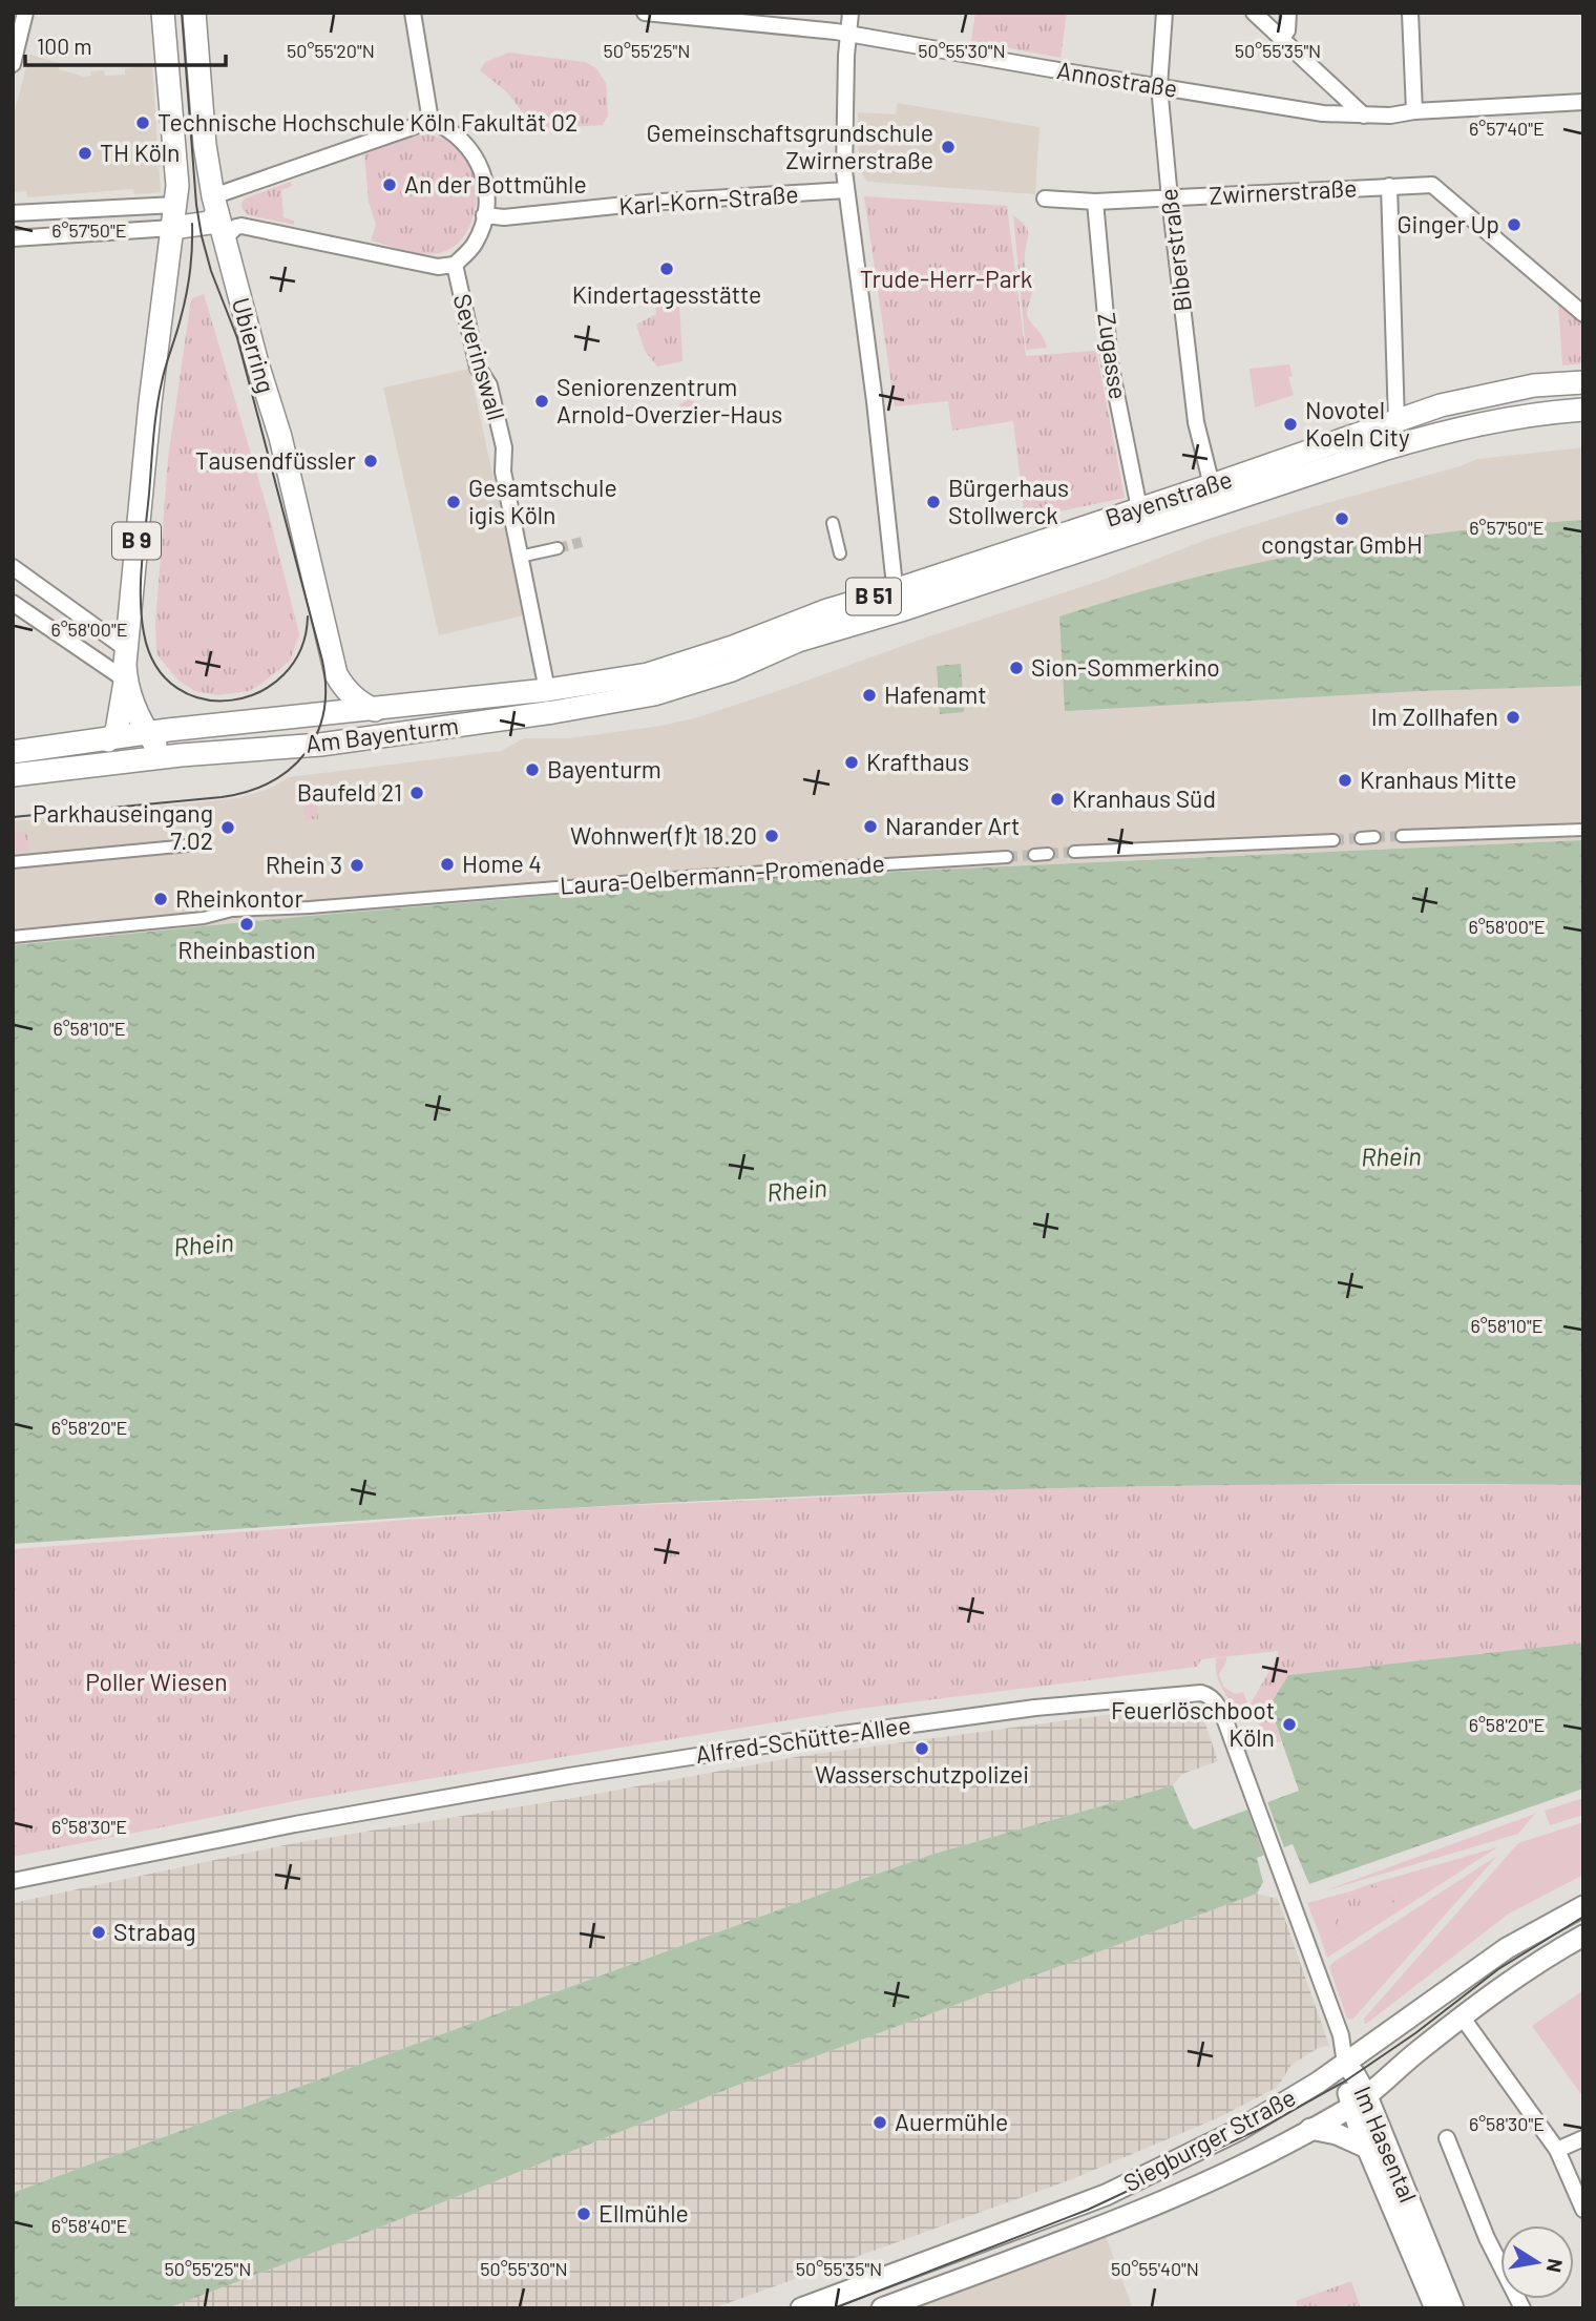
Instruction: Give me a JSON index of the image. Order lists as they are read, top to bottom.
{
  "streets": {
    "main road": [
      "Ubierring",
      "Bayenstraße",
      "B 9",
      "B 51",
      "Am Bayenturm",
      "Siegburger Straße",
      "Im Hasental"
    ],
    "street": [
      "Annostraße",
      "Zwirnerstraße",
      "Karl-Korn-Straße",
      "Biberstraße",
      "Zugasse",
      "Severinswall",
      "Laura-Oelbermann-Promenade",
      "Alfred-Schütte-Allee"
    ]
  },
  "crossings": [
    ["Annostraße", "Biberstraße"],
    ["Zwirnerstraße", "Biberstraße"],
    ["Zwirnerstraße", "Zugasse"],
    ["Karl-Korn-Straße", "Severinswall"],
    ["Biberstraße", "Bayenstraße"],
    ["Ubierring", "Am Bayenturm"],
    ["Zugasse", "Bayenstraße"],
    ["Severinswall", "Bayenstraße"],
    ["Severinswall", "Am Bayenturm"],
    ["Bayenstraße", "Am Bayenturm"],
    ["B 9", "B 51"],
    ["B 9", "Am Bayenturm"],
    ["B 51", "Am Bayenturm"],
    ["Alfred-Schütte-Allee", "Siegburger Straße"],
    ["Alfred-Schütte-Allee", "Im Hasental"],
    ["Siegburger Straße", "Im Hasental"]
  ],
  "water": ["Rhein"],
  "parks": ["Trude-Herr-Park", "Poller Wiesen"],
  "places": [
    "Technische Hochschule Köln Fakultät 02",
    "Gemeinschaftsgrundschule Zwirnerstraße",
    "TH Köln",
    "An der Bottmühle",
    "Ginger Up",
    "Kindertagesstätte",
    "Seniorenzentrum Arnold-Overzier-Haus",
    "Novotel Koeln City",
    "Tausendfüssler",
    "Gesamtschule igis Köln",
    "Bürgerhaus Stollwerck",
    "congstar GmbH",
    "Sion-Sommerkino",
    "Hafenamt",
    "Im Zollhafen",
    "Krafthaus",
    "Bayenturm",
    "Kranhaus Mitte",
    "Baufeld 21",
    "Kranhaus Süd",
    "Narander Art",
    "Parkhauseingang 7.02",
    "Wohnwer(f)t 18.20",
    "Home 4",
    "Rhein 3",
    "Rheinkontor",
    "Rheinbastion",
    "Feuerlöschboot Köln",
    "Wasserschutzpolizei",
    "Strabag",
    "Auermühle",
    "Ellmühle"
  ],
  "scale_bar": "100 m",
  "north": "right",
  "coordinates": [
    "50°55'20\"N",
    "50°55'25\"N",
    "50°55'30\"N",
    "50°55'35\"N",
    "6°57'40\"E",
    "6°57'50\"E",
    "6°58'00\"E",
    "6°58'10\"E",
    "6°58'20\"E",
    "6°58'30\"E",
    "6°58'40\"E",
    "50°55'40\"N"
  ]
}
